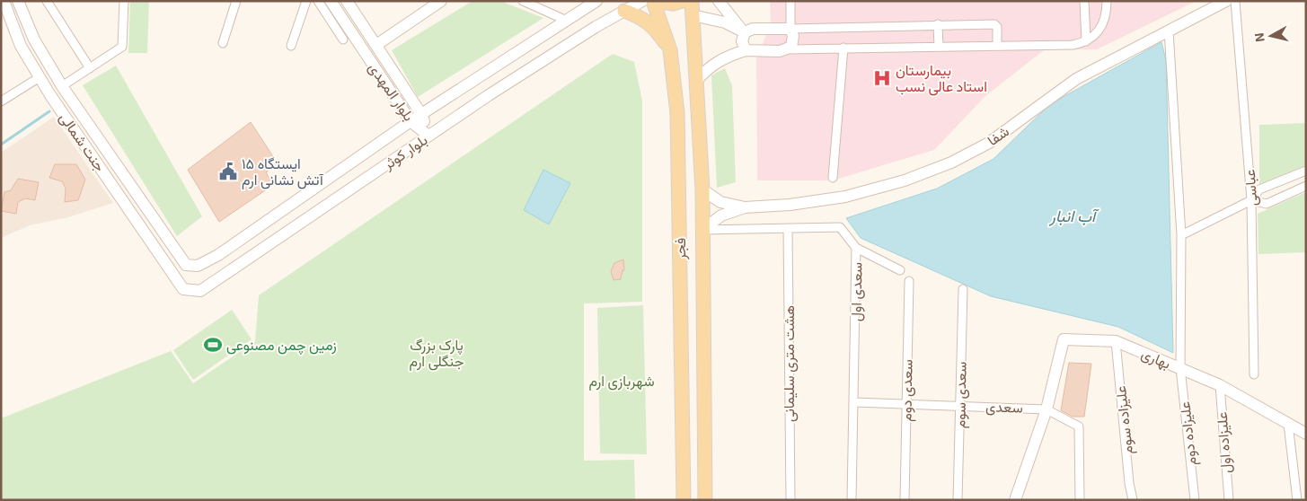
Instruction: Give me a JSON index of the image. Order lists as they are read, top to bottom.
{
  "streets": {
    "main road": [
      "بلوار المهدی",
      "شفا",
      "جنت شمالی",
      "بلوار کوثر",
      "فجر",
      "بهاری"
    ],
    "street": [
      "عباسی",
      "سعدی اول",
      "هشت متری سلیمانی",
      "سعدی دوم",
      "سعدی سوم",
      "سعدی",
      "علیزاده سوم",
      "علیزاده دوم",
      "علیزاده اول"
    ]
  },
  "crossings": [
    ["بلوار المهدی", "بلوار کوثر"],
    ["شفا", "علیزاده دوم"],
    ["جنت شمالی", "بلوار کوثر"],
    ["فجر", "سعدی اول"],
    ["سعدی اول", "هشت متری سلیمانی"],
    ["سعدی اول", "سعدی"],
    ["بهاری", "سعدی"],
    ["بهاری", "علیزاده سوم"],
    ["بهاری", "علیزاده دوم"],
    ["بهاری", "علیزاده اول"],
    ["سعدی دوم", "سعدی"],
    ["سعدی سوم", "سعدی"]
  ],
  "water": ["آب انبار"],
  "parks": ["پارک بزرگ جنگلی ارم", "شهربازی ارم"],
  "places": {
    "hospital": ["بیمارستان استاد عالی نسب"],
    "public building": ["ایستگاه ۱۵ آتش نشانی ارم"],
    "sports": ["زمین چمن مصنوعی"]
  },
  "north": "left"
}
